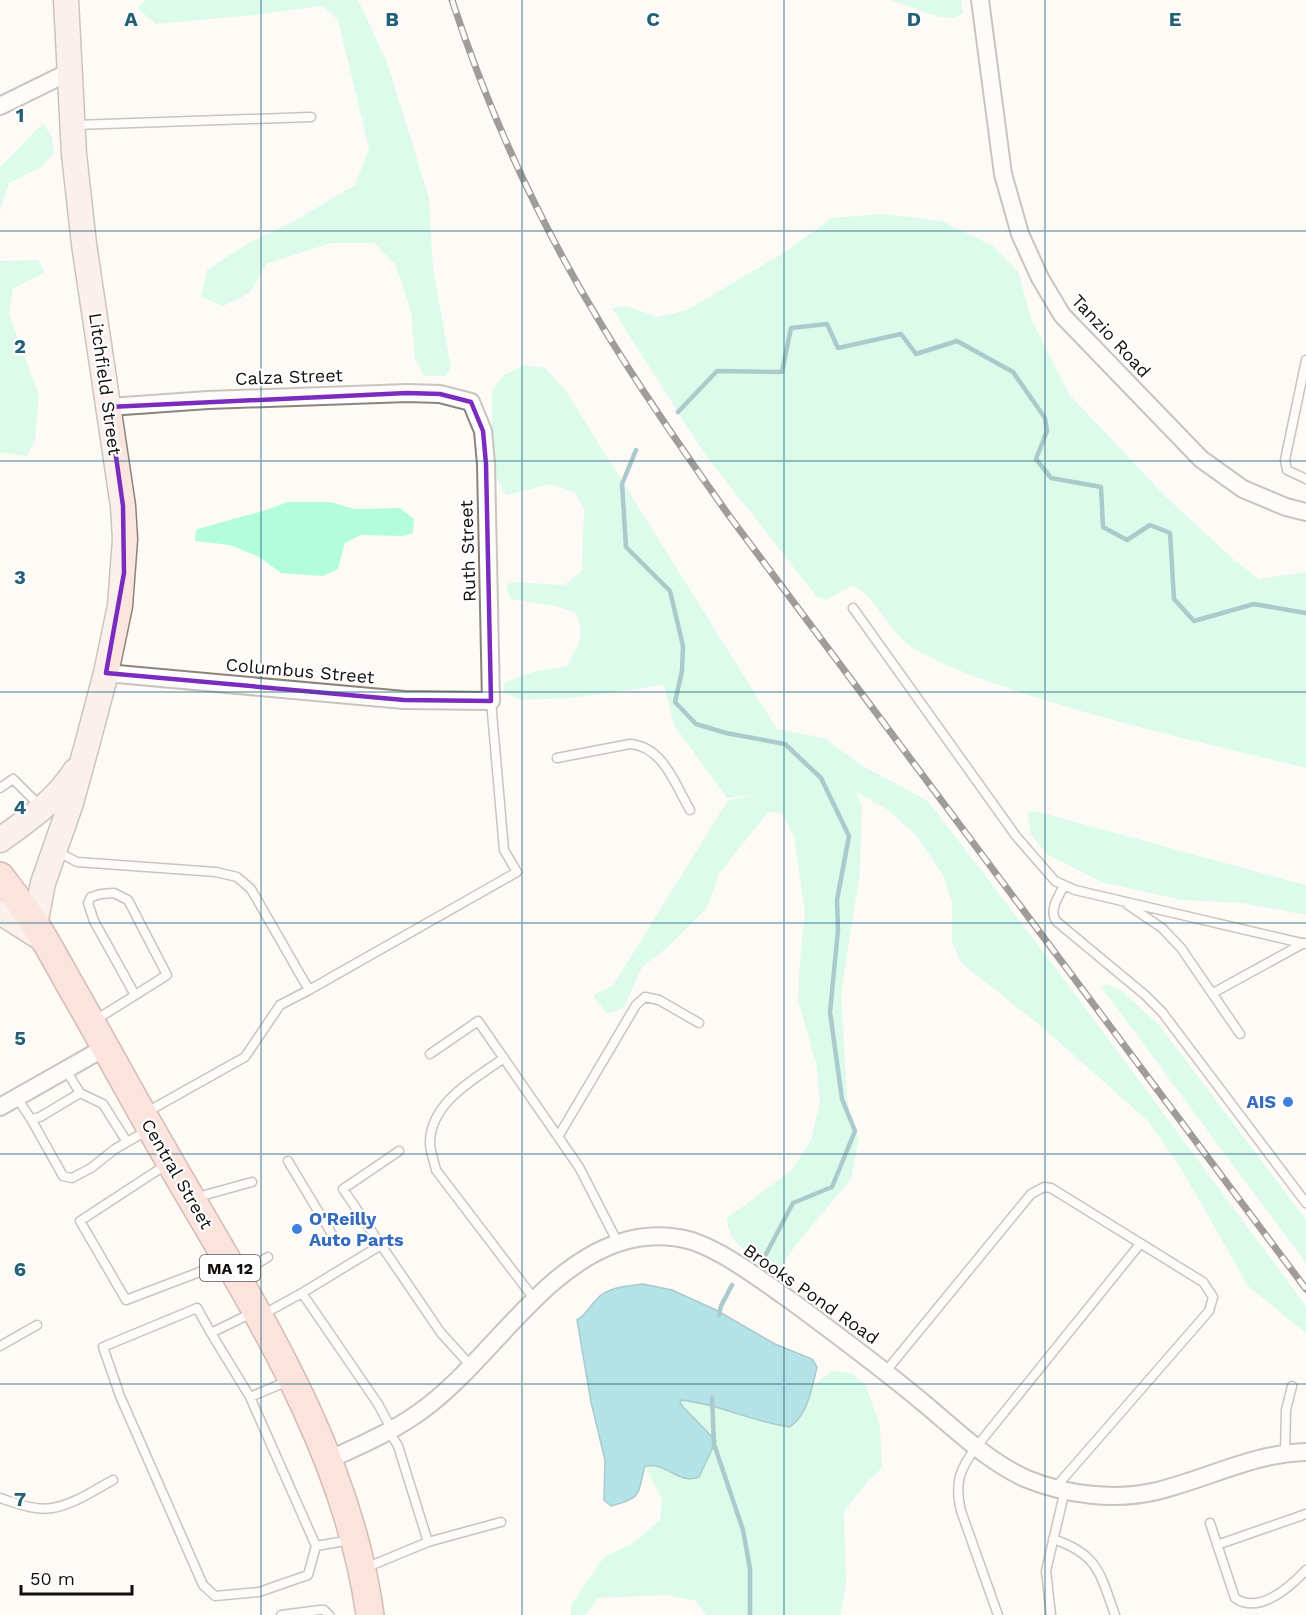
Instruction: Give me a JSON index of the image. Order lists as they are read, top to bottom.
{
  "streets": {
    "main road": ["Litchfield Street", "Central Street", "MA 12"],
    "street": [
      "Tanzio Road",
      "Calza Street",
      "Ruth Street",
      "Columbus Street",
      "Brooks Pond Road"
    ]
  },
  "crossings": [
    ["Calza Street", "Litchfield Street"],
    ["Calza Street", "Ruth Street"],
    ["Litchfield Street", "Columbus Street"],
    ["Litchfield Street", "Central Street"],
    ["Ruth Street", "Columbus Street"],
    ["Central Street", "Brooks Pond Road"]
  ],
  "places": ["AIS", "O'Reilly Auto Parts"],
  "scale_bar": "50 m",
  "grid": {
    "columns": [
      "A",
      "B",
      "C",
      "D",
      "E"
    ],
    "rows": [
      "1",
      "2",
      "3",
      "4",
      "5",
      "6",
      "7"
    ]
  }
}
